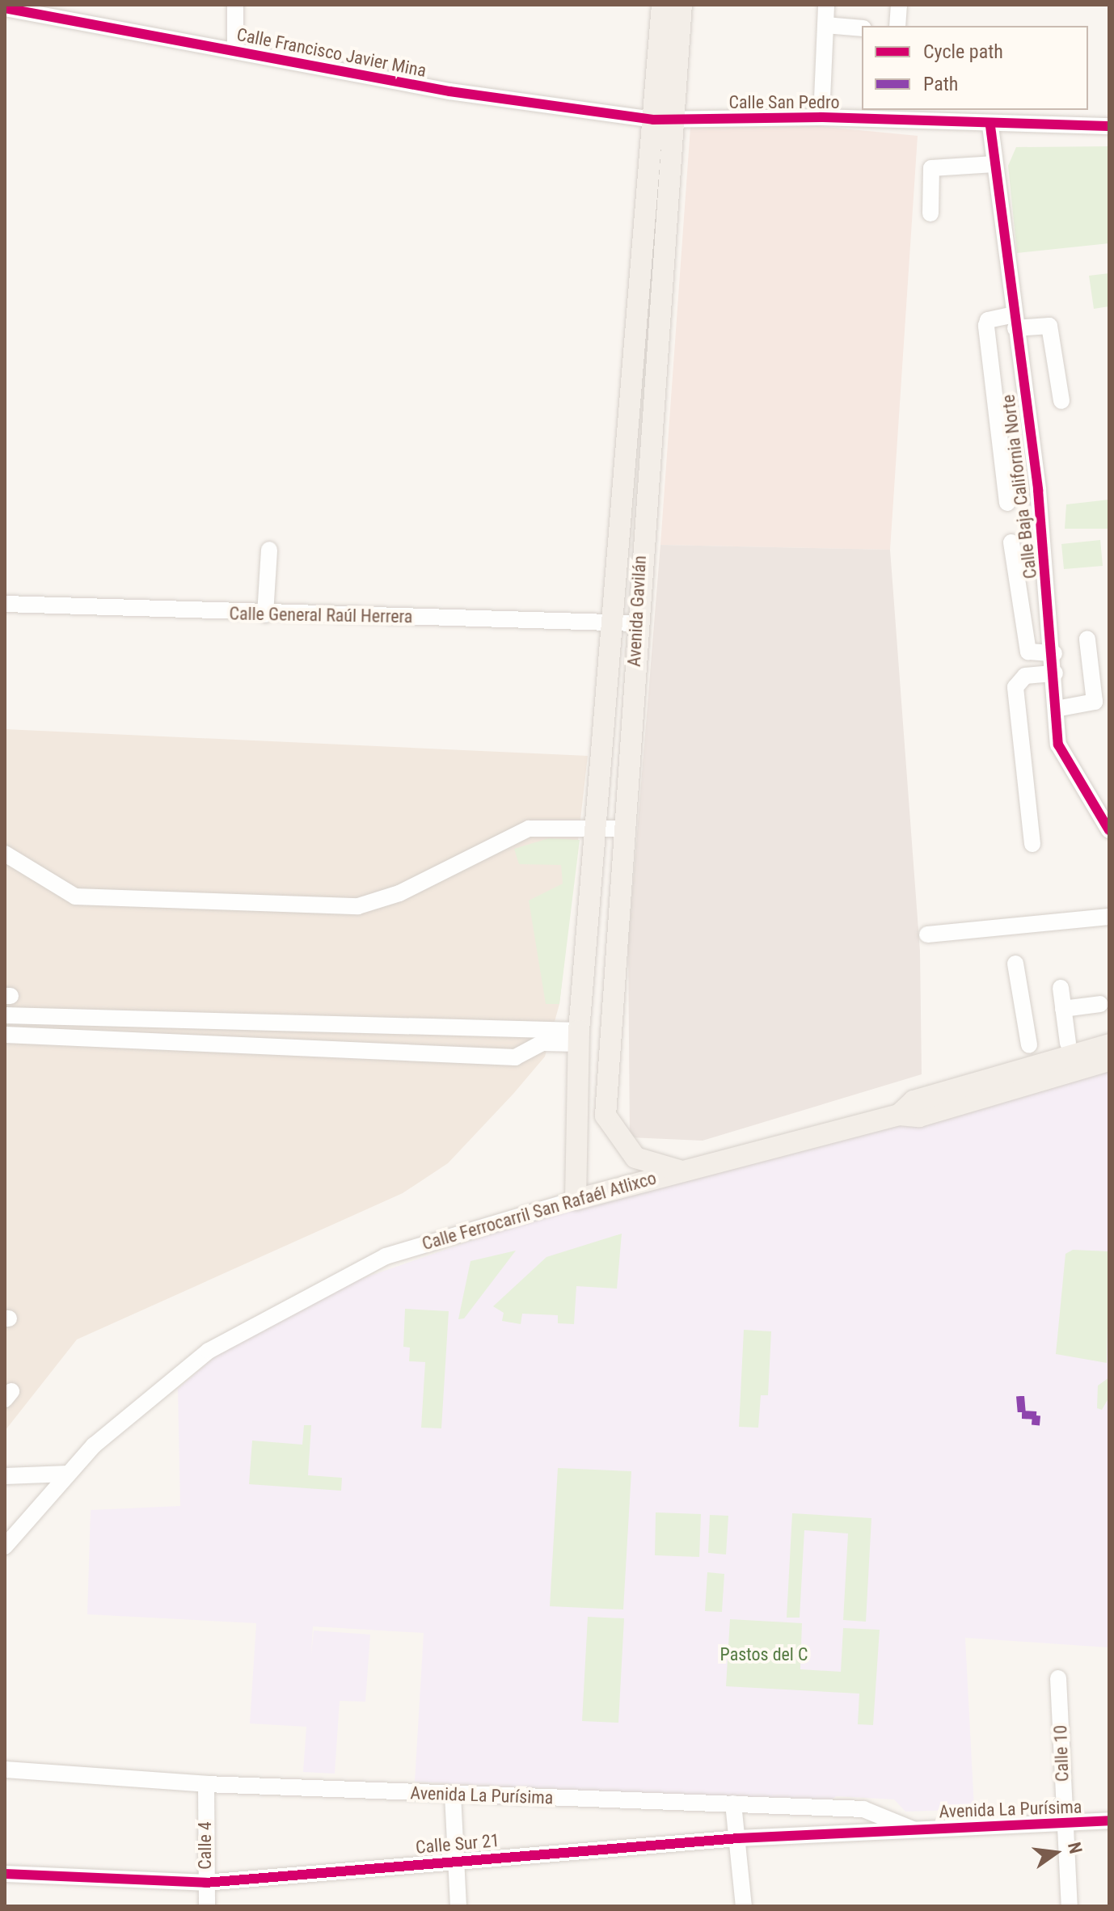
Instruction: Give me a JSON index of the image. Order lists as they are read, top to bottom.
{
  "streets": {
    "main road": ["Avenida Gavilán", "Calle Ferrocarril San Rafaél Atlixco"],
    "street": [
      "Calle Francisco Javier Mina",
      "Calle San Pedro",
      "Calle Baja California Norte",
      "Calle General Raúl Herrera",
      "Calle 10",
      "Avenida La Purísima",
      "Calle Sur 21",
      "Calle 4"
    ]
  },
  "crossings": [
    ["Calle Francisco Javier Mina", "Calle San Pedro"],
    ["Calle Francisco Javier Mina", "Avenida Gavilán"],
    ["Calle San Pedro", "Calle Baja California Norte"],
    ["Calle San Pedro", "Avenida Gavilán"],
    ["Avenida Gavilán", "Calle General Raúl Herrera"],
    ["Avenida Gavilán", "Calle Ferrocarril San Rafaél Atlixco"],
    ["Calle 10", "Avenida La Purísima"],
    ["Avenida La Purísima", "Calle Sur 21"],
    ["Avenida La Purísima", "Calle 4"],
    ["Calle Sur 21", "Calle 4"]
  ],
  "parks": ["Pastos del C"],
  "legend": ["Cycle path", "Path"],
  "north": "right"
}
